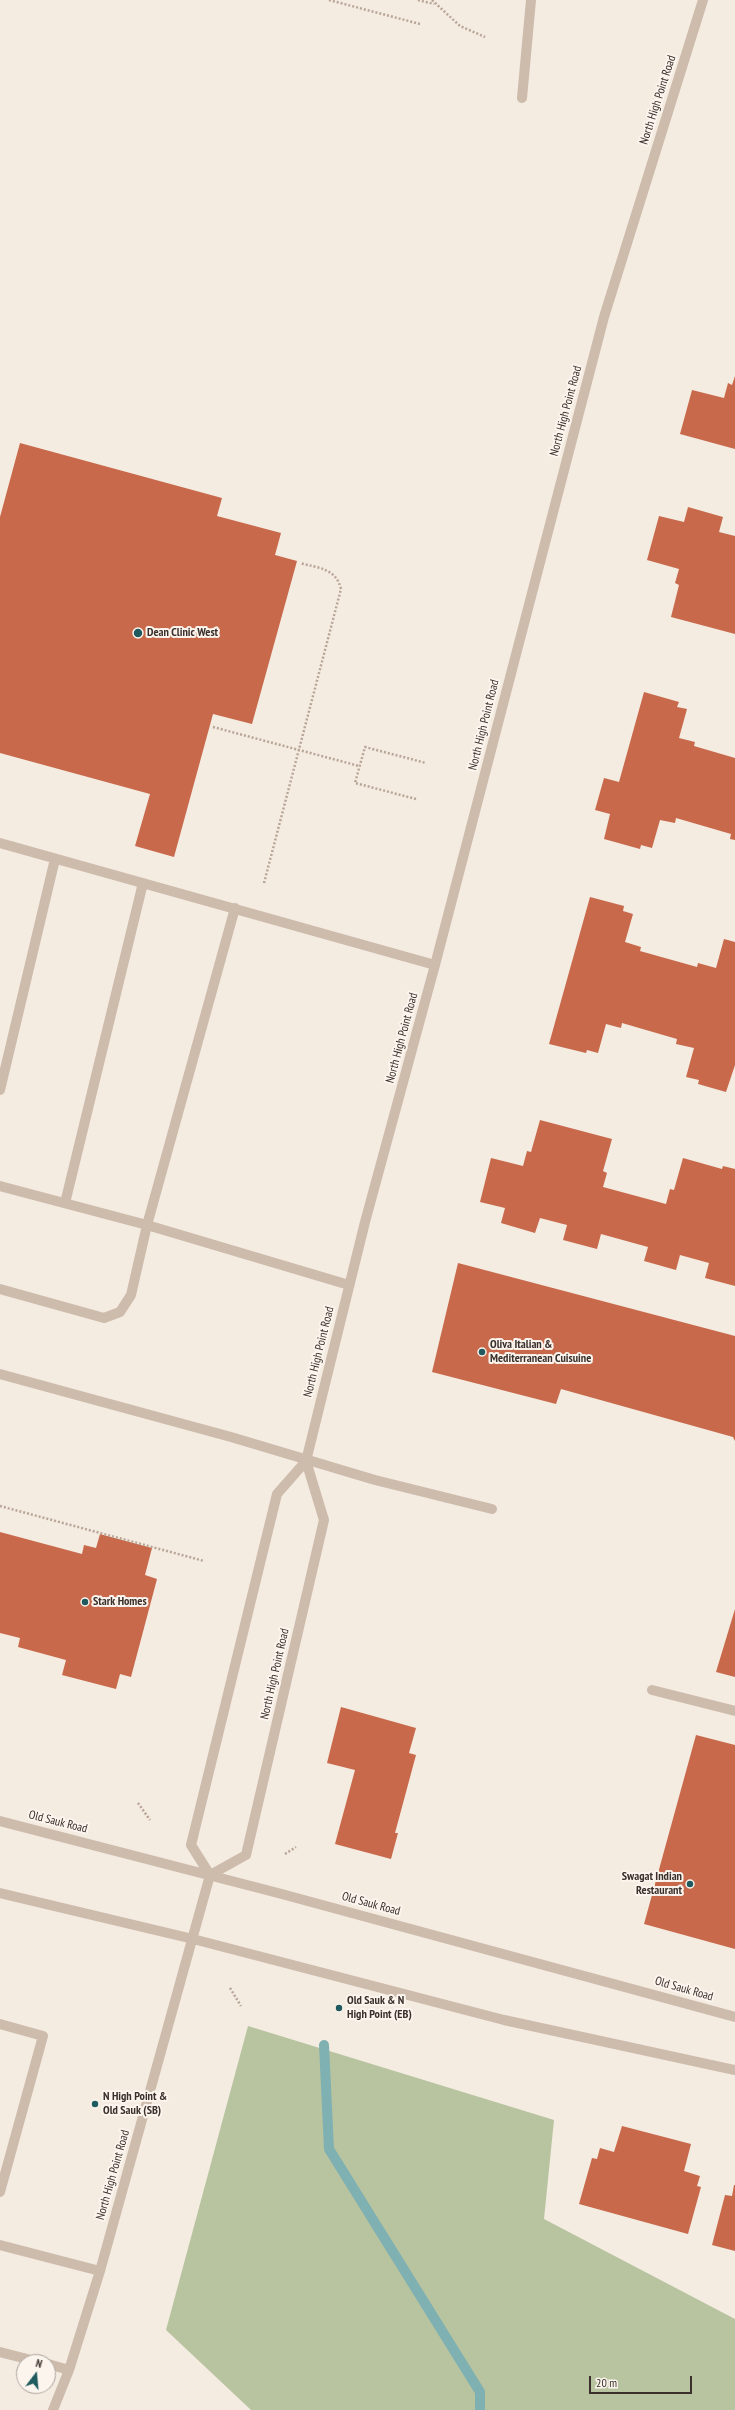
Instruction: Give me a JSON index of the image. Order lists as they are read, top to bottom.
{
  "streets": {
    "street": ["North High Point Road", "Old Sauk Road"]
  },
  "crossings": [
    ["North High Point Road", "Old Sauk Road"]
  ],
  "places": [
    "Dean Clinic West",
    "Oliva Italian & Mediterranean Cuisuine",
    "Stark Homes",
    "Swagat Indian Restaurant",
    "Old Sauk & N High Point (EB)",
    "N High Point & Old Sauk (SB)"
  ],
  "scale_bar": "20 m",
  "north": "top"
}
